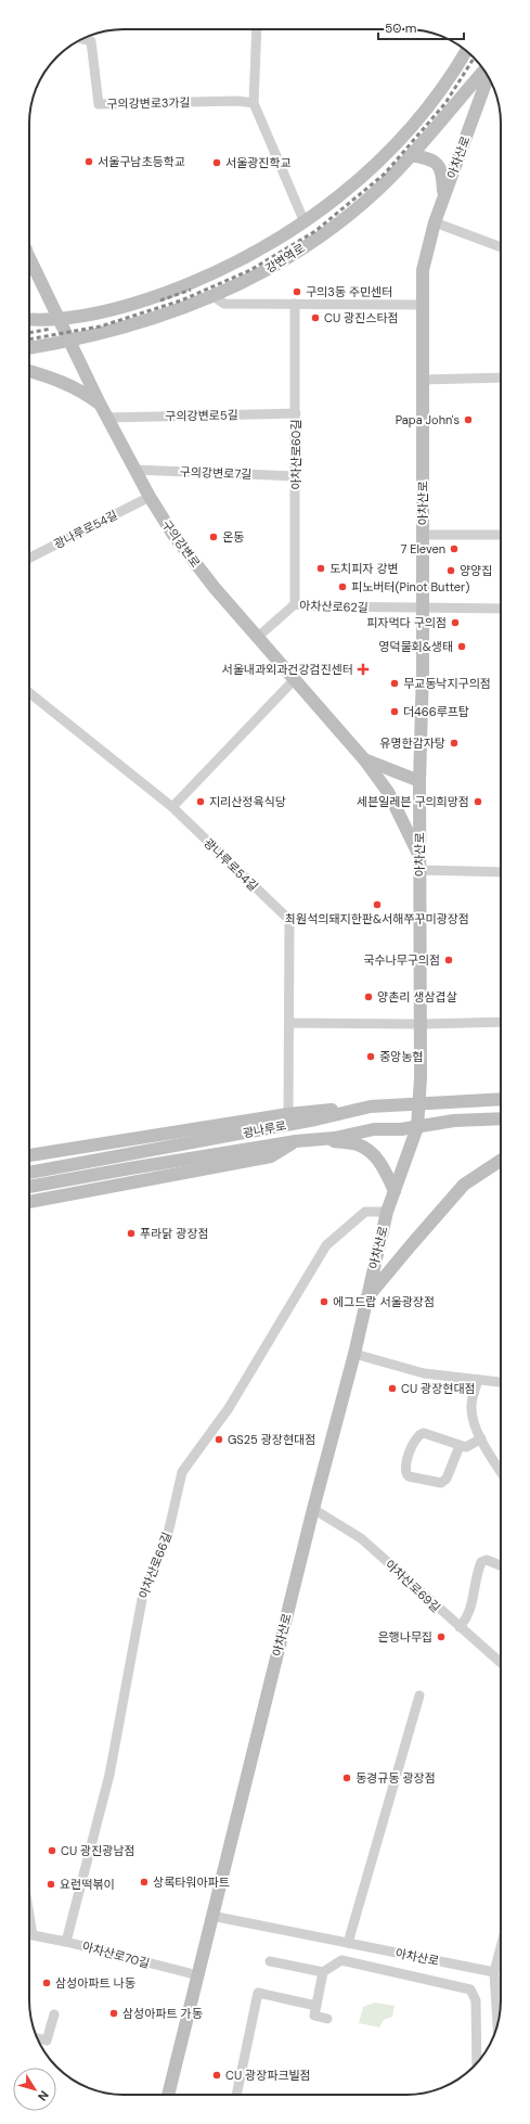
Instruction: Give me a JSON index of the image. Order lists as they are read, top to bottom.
{
  "streets": {
    "main road": [
      "아차산로",
      "강변역로",
      "구의강변로",
      "광나루로"
    ],
    "street": [
      "구의강변로3가길",
      "구의강변로5길",
      "아차산로60길",
      "구의강변로7길",
      "광나루로54길",
      "아차산로62길",
      "아차산로66길",
      "아차산로69길",
      "아차산로70길"
    ]
  },
  "crossings": [
    ["아차산로", "구의강변로"],
    ["아차산로", "아차산로62길"],
    ["아차산로", "광나루로"],
    ["아차산로", "아차산로66길"],
    ["아차산로", "아차산로69길"],
    ["아차산로", "아차산로70길"],
    ["강변역로", "구의강변로"],
    ["구의강변로5길", "아차산로60길"],
    ["구의강변로5길", "구의강변로"],
    ["아차산로60길", "구의강변로7길"],
    ["아차산로60길", "아차산로62길"],
    ["구의강변로7길", "구의강변로"],
    ["광나루로54길", "구의강변로"],
    ["구의강변로", "아차산로62길"],
    ["아차산로66길", "아차산로70길"]
  ],
  "places": {
    "other": [
      "서울구남초등학교",
      "서울광진학교",
      "구의3동 주민센터",
      "CU 광진스타점",
      "Papa John's",
      "온동",
      "7 Eleven",
      "도치피자 강변",
      "양양집",
      "피노버터(Pinot Butter)",
      "피자먹다 구의점",
      "영덕물회&생태",
      "무교동낙지구의점",
      "더466루프탑",
      "유명한감자탕",
      "지리산정육식당",
      "세븐일레븐 구의희망점",
      "최원석의돼지한판&서해쭈꾸미광장점",
      "국수나무구의점",
      "양촌리 생삼겹살",
      "중앙농협",
      "푸라닭 광장점",
      "에그드랍 서울광장점",
      "CU 광장현대점",
      "GS25 광장현대점",
      "은행나무집",
      "동경규동 광장점",
      "CU 광진광남점",
      "상록타워아파트",
      "요런떡볶이",
      "삼성아파트 나동",
      "삼성아파트 가동",
      "CU 광장파크빌점"
    ],
    "health": ["서울내과외과건강검진센터"]
  },
  "scale_bar": "50 m",
  "north": "bottom right"
}
